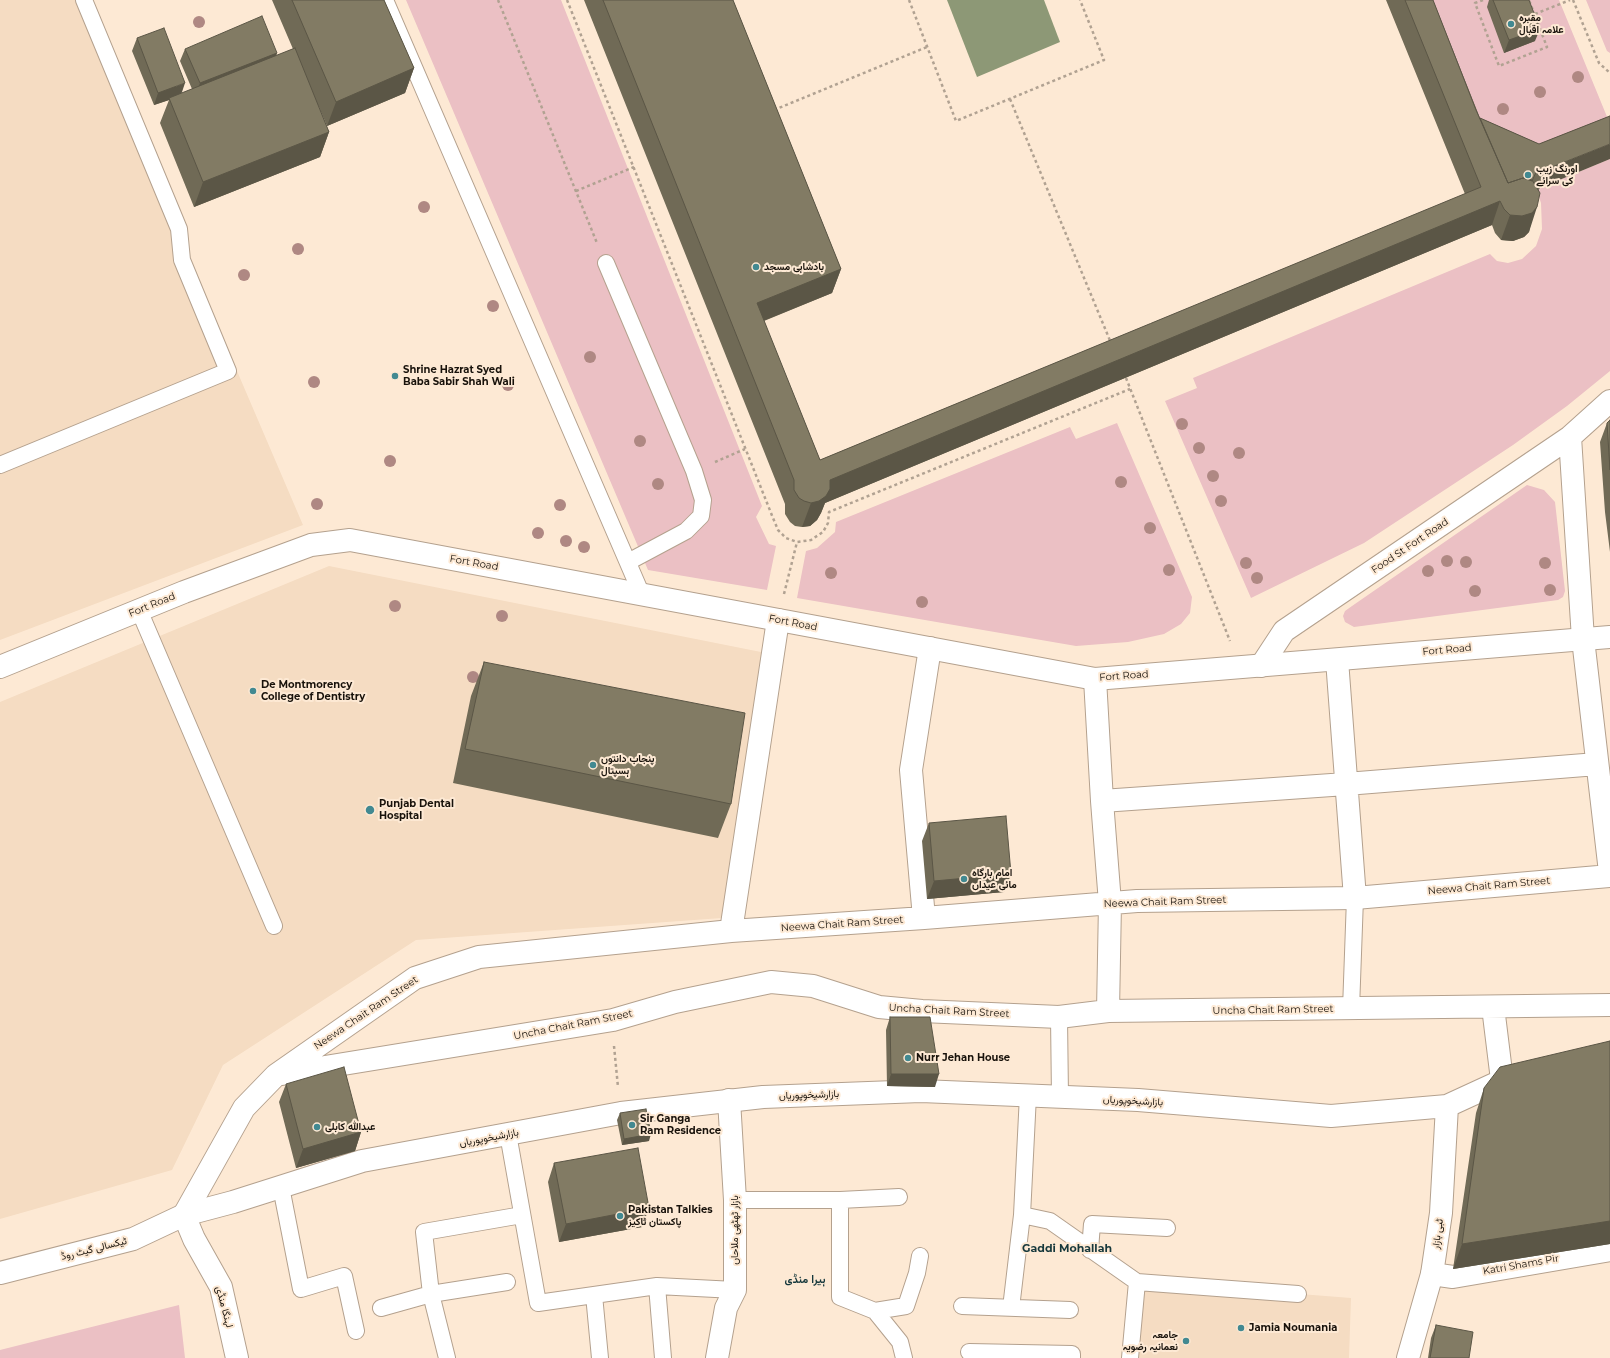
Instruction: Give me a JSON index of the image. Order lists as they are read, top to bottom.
{
  "streets": {
    "street": [
      "Food St Fort Road",
      "Fort Road",
      "Neewa Chait Ram Street",
      "Uncha Chait Ram Street",
      "بازارشیخوپوریاں",
      "بازار ٹھٹھی ملاحاں",
      "ٹبی بازار",
      "ٹیکسالی گیٹ روڈ",
      "Katri Shams Pir",
      "لہنگا منڈی"
    ]
  },
  "crossings": [
    ["Food St Fort Road", "Fort Road"],
    ["Neewa Chait Ram Street", "Uncha Chait Ram Street"],
    ["Neewa Chait Ram Street", "بازارشیخوپوریاں"],
    ["Neewa Chait Ram Street", "ٹیکسالی گیٹ روڈ"],
    ["Neewa Chait Ram Street", "لہنگا منڈی"],
    ["بازارشیخوپوریاں", "بازار ٹھٹھی ملاحاں"],
    ["بازارشیخوپوریاں", "ٹبی بازار"],
    ["بازارشیخوپوریاں", "ٹیکسالی گیٹ روڈ"],
    ["بازارشیخوپوریاں", "لہنگا منڈی"],
    ["ٹبی بازار", "Katri Shams Pir"],
    ["ٹیکسالی گیٹ روڈ", "لہنگا منڈی"]
  ],
  "districts": ["Gaddi Mohallah", "ہیرا منڈی"],
  "places": [
    "مقبرہ علامہ اقبال",
    "اورنگ زیب کی سرائے",
    "بادشاہی مسجد",
    "Shrine Hazrat Syed Baba Sabir Shah Wali",
    "De Montmorency College of Dentistry",
    "پنجاب دانتوں ہسپتال",
    "Punjab Dental Hospital",
    "امام بارگاہ مائی عیداں",
    "Nurr Jehan House",
    "Sir Ganga Ram Residence",
    "عبدﷲ کابلی",
    "Pakistan Talkies پاکستان ٹاکیز",
    "Jamia Noumania",
    "جامعہ نعمانیہ رضویہ"
  ]
}
